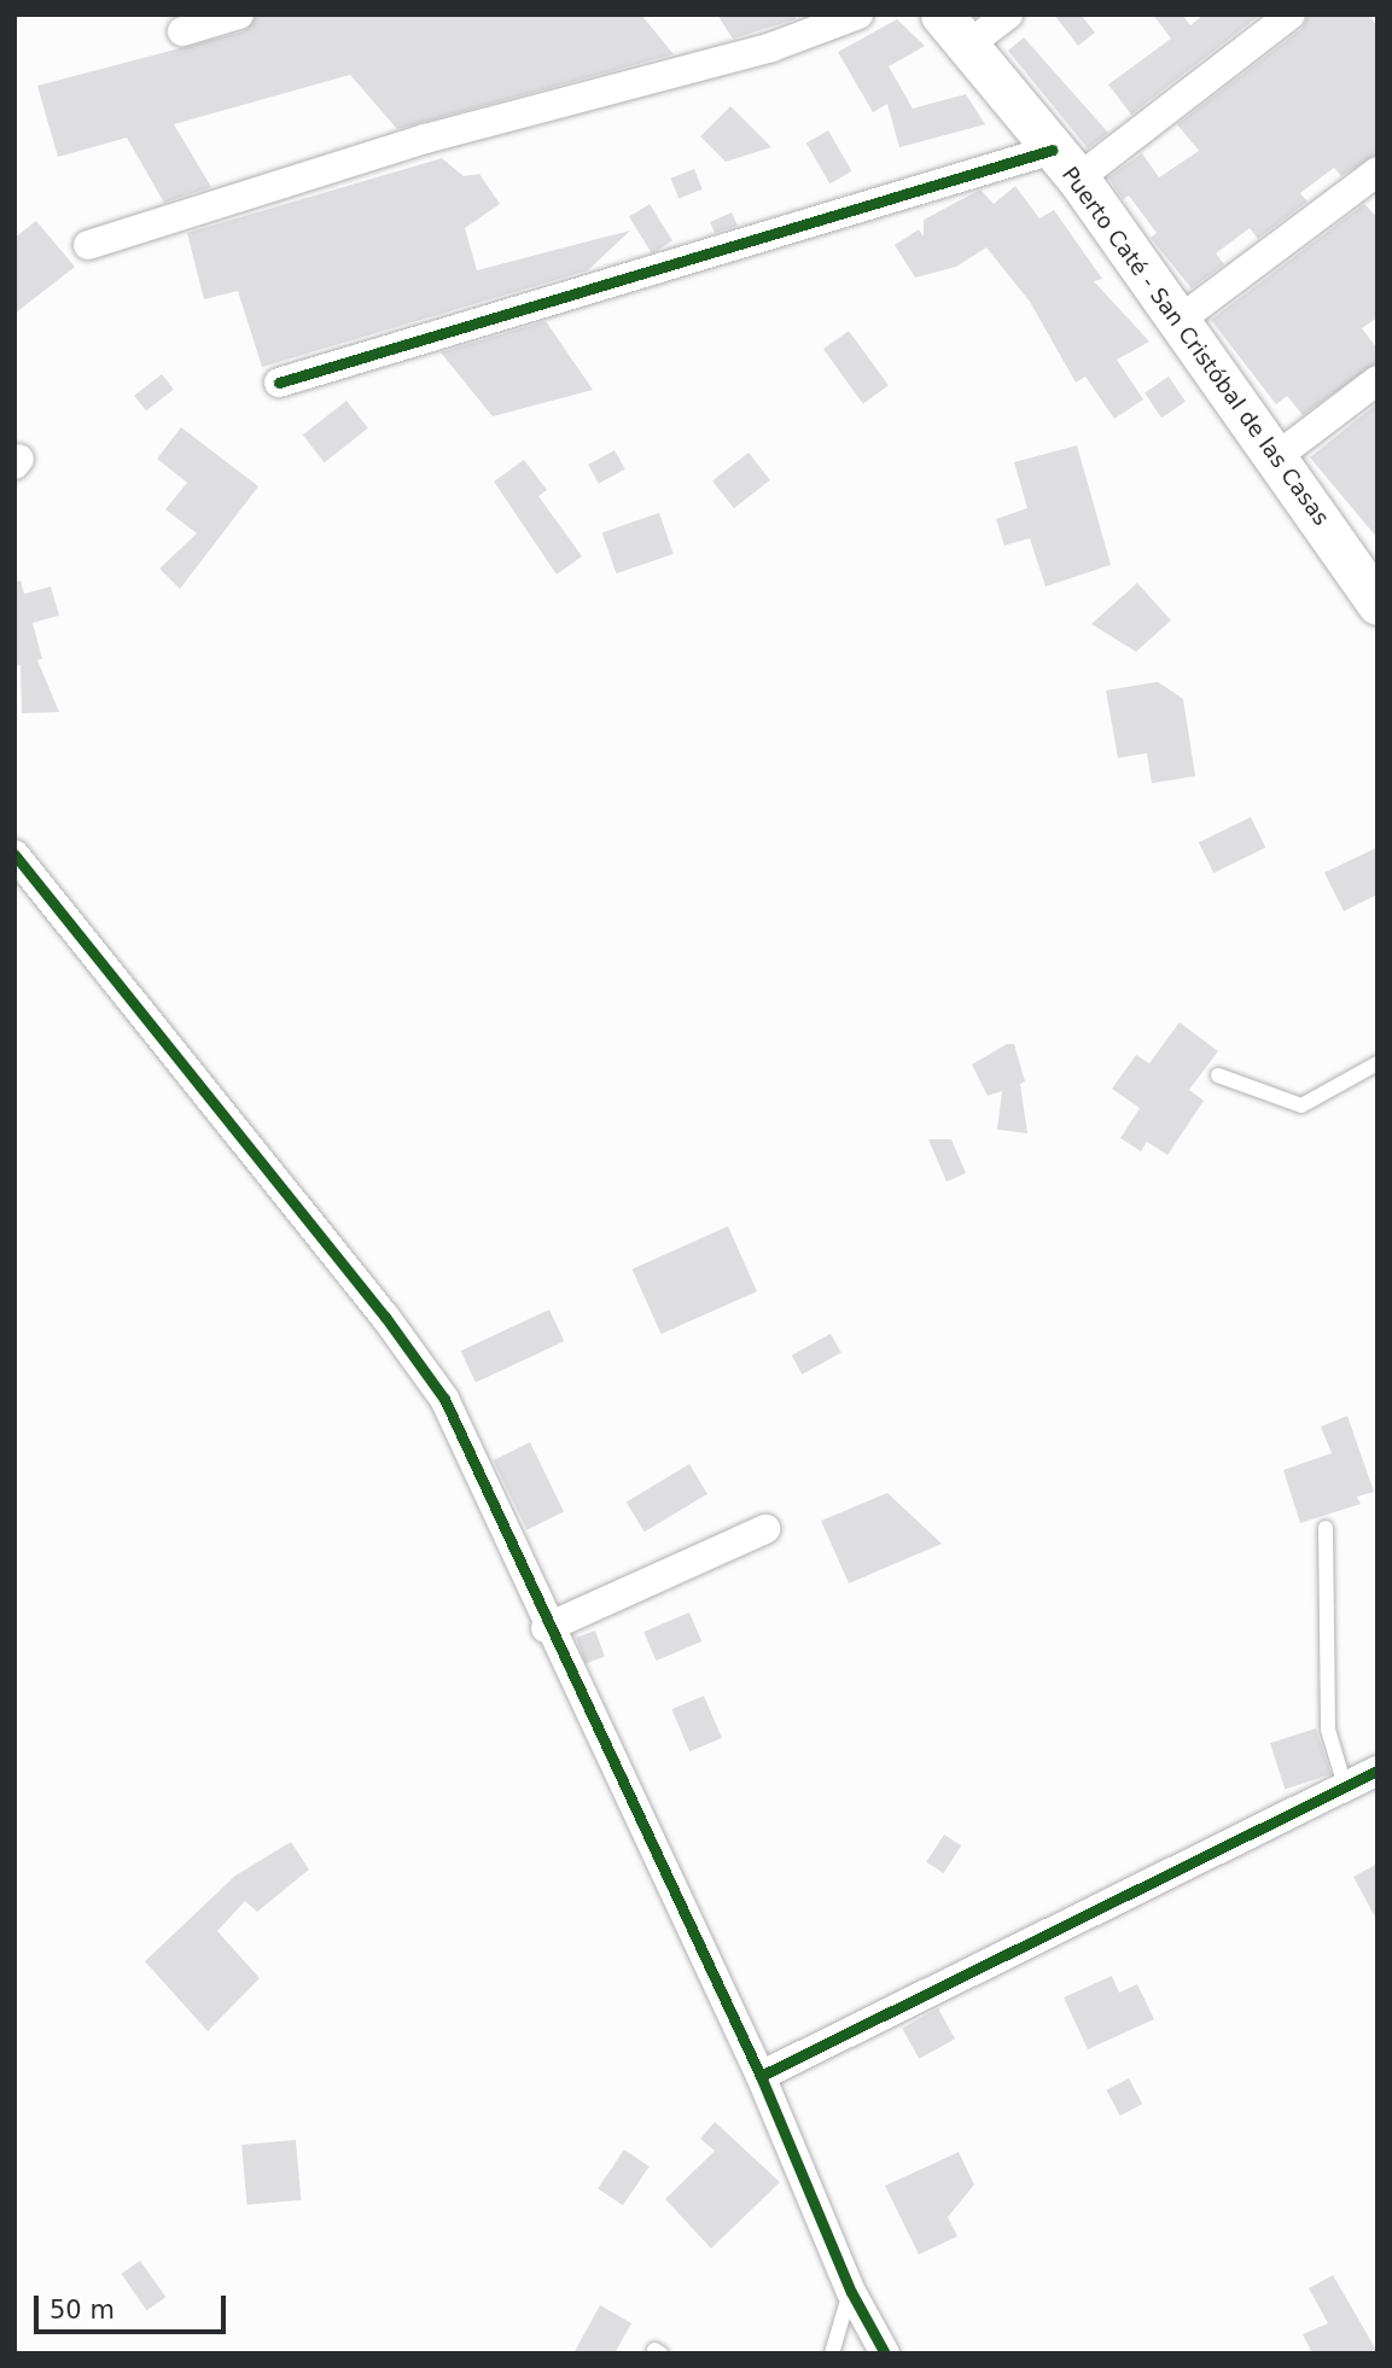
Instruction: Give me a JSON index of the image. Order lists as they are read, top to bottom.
{
  "streets": {
    "main road": ["Puerto Caté - San Cristóbal de las Casas"]
  },
  "scale_bar": "50 m"
}
